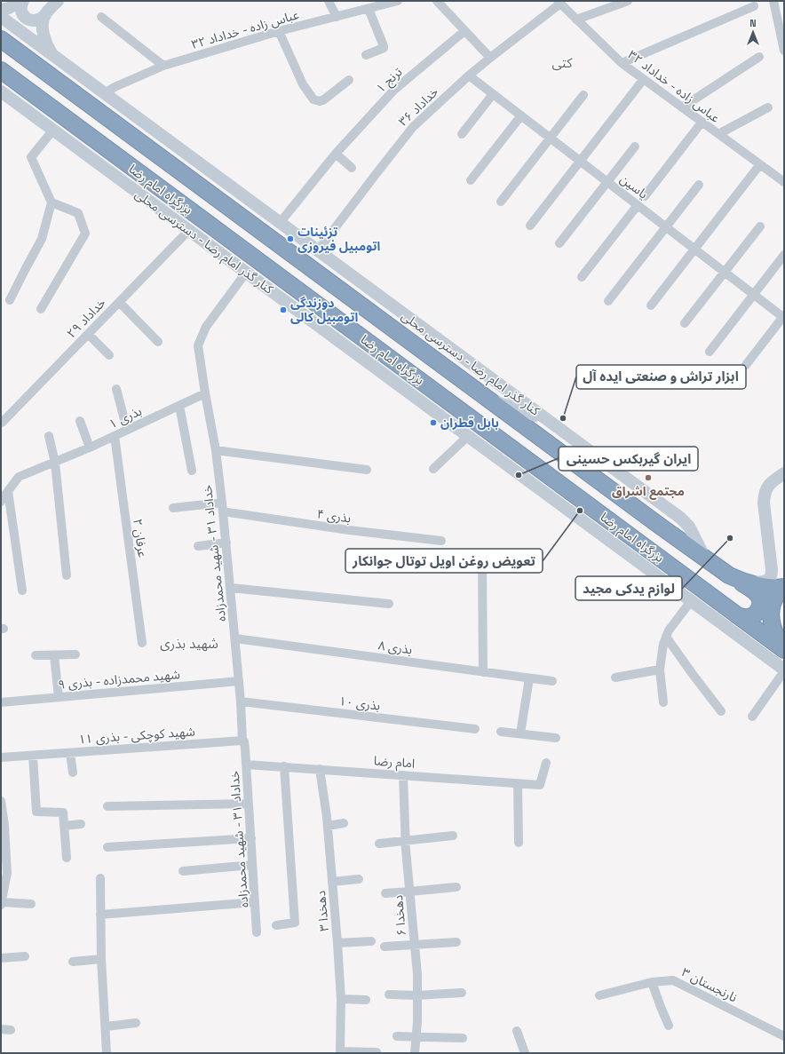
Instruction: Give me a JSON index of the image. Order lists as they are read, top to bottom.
{
  "streets": {
    "highway": ["بزرگراه امام رضا"],
    "main road": ["کنار گذر امام رضا - دسترسی محلی"],
    "street": [
      "عباس زاده - خداداد ۳۲",
      "ترنج ۱",
      "خداداد ۳۶",
      "یاسین",
      "خداداد ۲۹",
      "بذری ۱",
      "بذری ۴",
      "عرفان ۲",
      "خداداد ۳۱ - شهید محمدزاده",
      "بذری ۸",
      "شهید محمدزاده - بذری ۹",
      "بذری ۱۰",
      "شهید کوچکی - بذری ۱۱",
      "امام رضا",
      "دهخدا ۳",
      "دهخدا ۶",
      "نارنجستان ۳"
    ]
  },
  "crossings": [
    ["عباس زاده - خداداد ۳۲", "خداداد ۳۶"],
    ["عباس زاده - خداداد ۳۲", "کنار گذر امام رضا - دسترسی محلی"],
    ["ترنج ۱", "کنار گذر امام رضا - دسترسی محلی"],
    ["خداداد ۳۶", "یاسین"],
    ["خداداد ۳۶", "کنار گذر امام رضا - دسترسی محلی"],
    ["بزرگراه امام رضا", "کنار گذر امام رضا - دسترسی محلی"],
    ["کنار گذر امام رضا - دسترسی محلی", "خداداد ۲۹"],
    ["کنار گذر امام رضا - دسترسی محلی", "خداداد ۳۱ - شهید محمدزاده"],
    ["بذری ۱", "عرفان ۲"],
    ["بذری ۱", "خداداد ۳۱ - شهید محمدزاده"],
    ["بذری ۴", "خداداد ۳۱ - شهید محمدزاده"],
    ["خداداد ۳۱ - شهید محمدزاده", "بذری ۸"],
    ["خداداد ۳۱ - شهید محمدزاده", "شهید محمدزاده - بذری ۹"],
    ["خداداد ۳۱ - شهید محمدزاده", "بذری ۱۰"],
    ["خداداد ۳۱ - شهید محمدزاده", "شهید کوچکی - بذری ۱۱"],
    ["خداداد ۳۱ - شهید محمدزاده", "امام رضا"],
    ["امام رضا", "دهخدا ۳"],
    ["امام رضا", "دهخدا ۶"]
  ],
  "districts": ["کتی", "شهید بذری"],
  "places": [
    "تزئینات اتومبیل فیروزی",
    "دوزندگی اتومبیل کالی",
    "ابزار تراش و صنعتی ایده آل",
    "بابل قطران",
    "ایران گیربکس حسینی",
    "مجتمع اشراق",
    "تعویض روغن اویل توتال جوانکار",
    "لوازم یدکی مجید"
  ],
  "north": "top"
}
